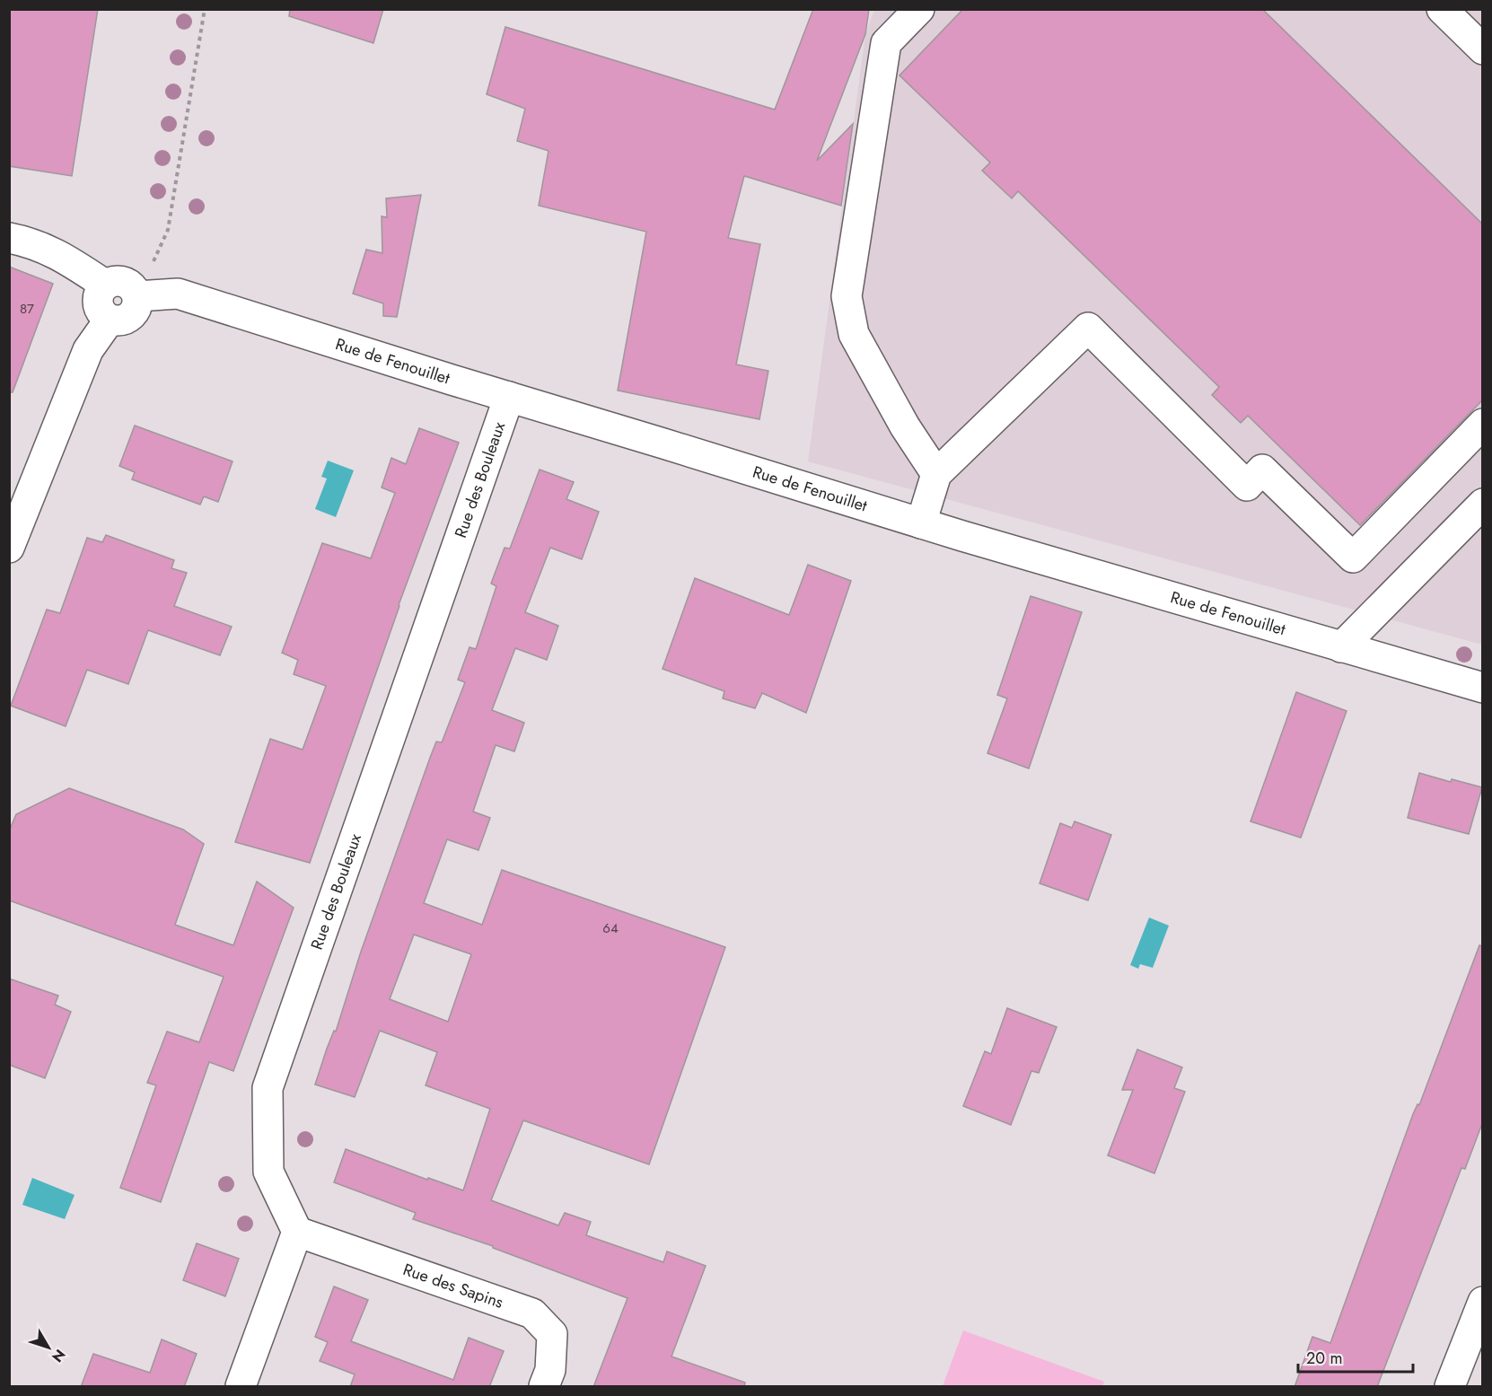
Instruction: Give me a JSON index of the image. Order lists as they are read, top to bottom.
{
  "streets": {
    "street": ["Rue de Fenouillet", "Rue des Bouleaux", "Rue des Sapins"]
  },
  "crossings": [
    ["Rue de Fenouillet", "Rue des Bouleaux"],
    ["Rue des Bouleaux", "Rue des Sapins"]
  ],
  "house_numbers": ["87", "64"],
  "scale_bar": "20 m",
  "north": "bottom right"
}
